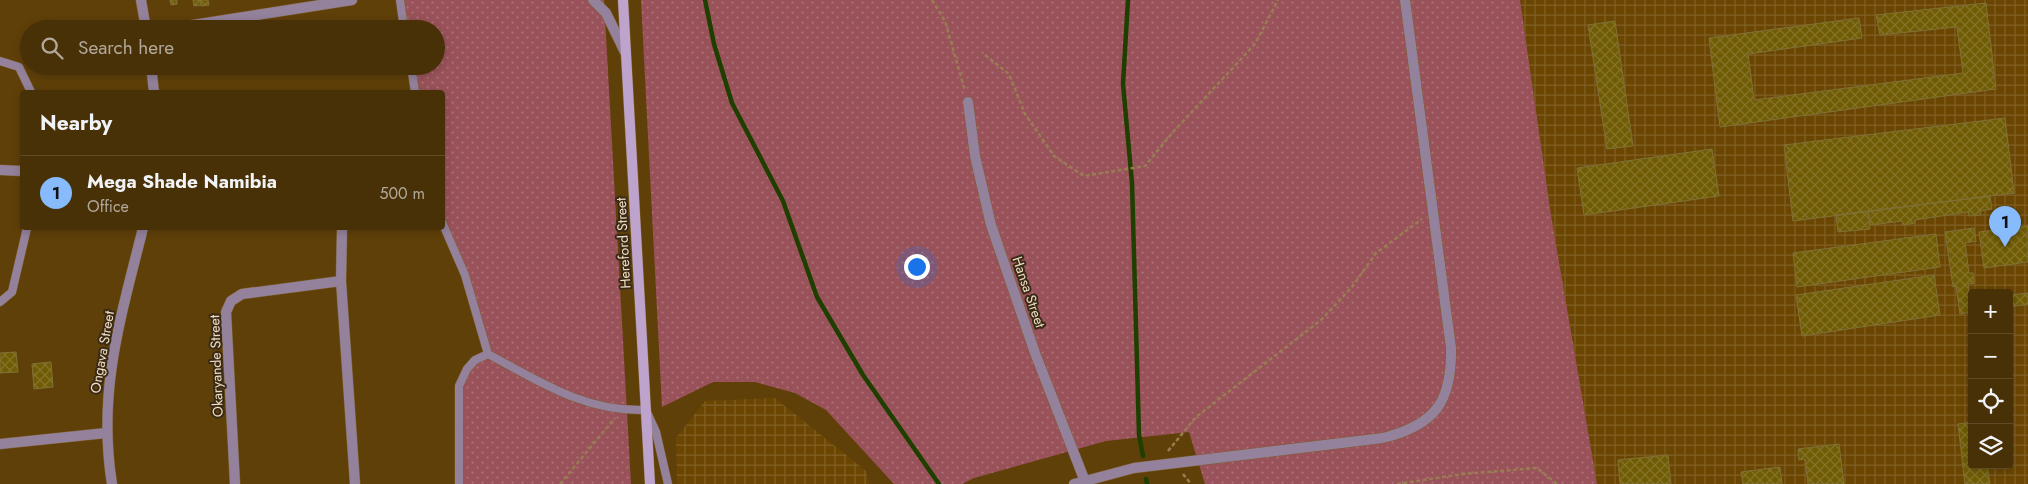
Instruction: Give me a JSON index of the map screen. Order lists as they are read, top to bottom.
{
  "streets": {
    "main road": ["Hereford Street"],
    "street": ["Hansa Street", "Ongava Street", "Okaryande Street"]
  },
  "page": {
    "search": "Search here",
    "heading": "Nearby",
    "list": [
      {
        "mark": "1",
        "name": "Mega Shade Namibia",
        "note": "Office",
        "value": "500 m"
      }
    ],
    "pins": "1",
    "map_buttons": ["+", "−"]
  }
}
